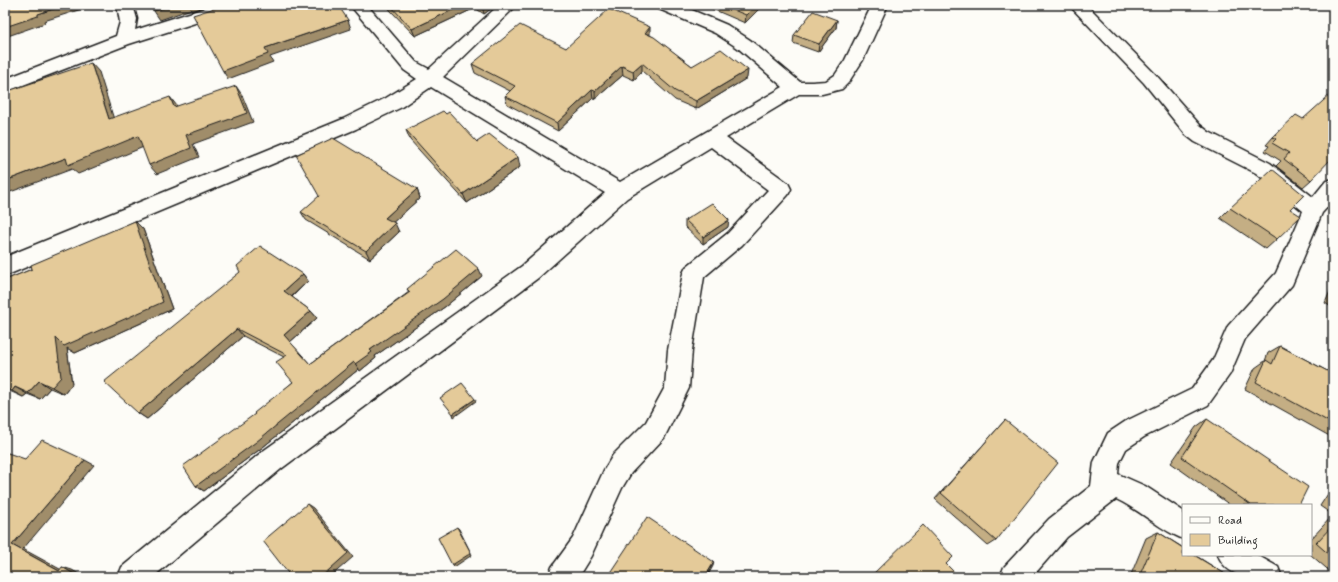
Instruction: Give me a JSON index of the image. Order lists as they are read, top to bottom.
{
  "legend": ["Road", "Building"]
}
